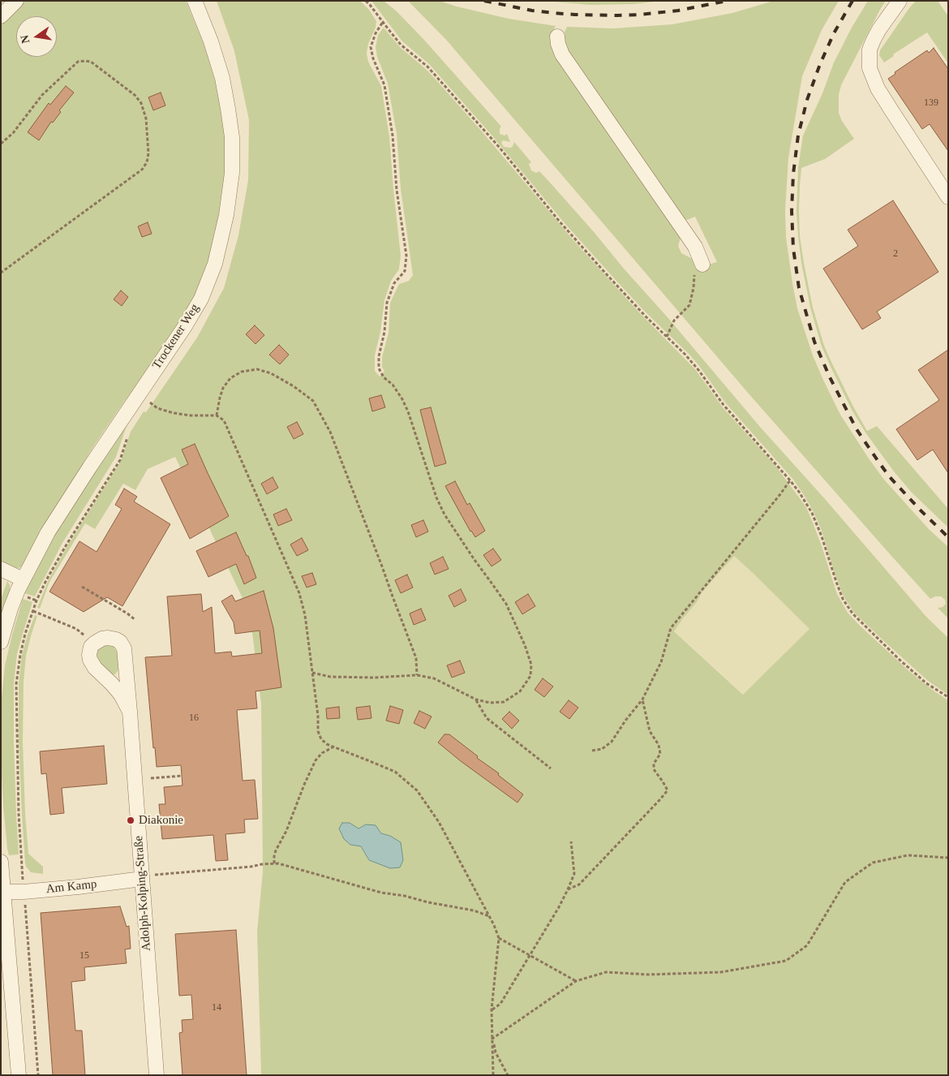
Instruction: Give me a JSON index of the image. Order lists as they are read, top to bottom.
{
  "streets": {
    "street": ["Trockener Weg", "Am Kamp", "Adolph-Kolping-Straße"]
  },
  "crossings": [
    ["Am Kamp", "Adolph-Kolping-Straße"]
  ],
  "places": ["Diakonie"],
  "house_numbers": [
    "139",
    "2",
    "16",
    "15",
    "14"
  ],
  "north": "left"
}
